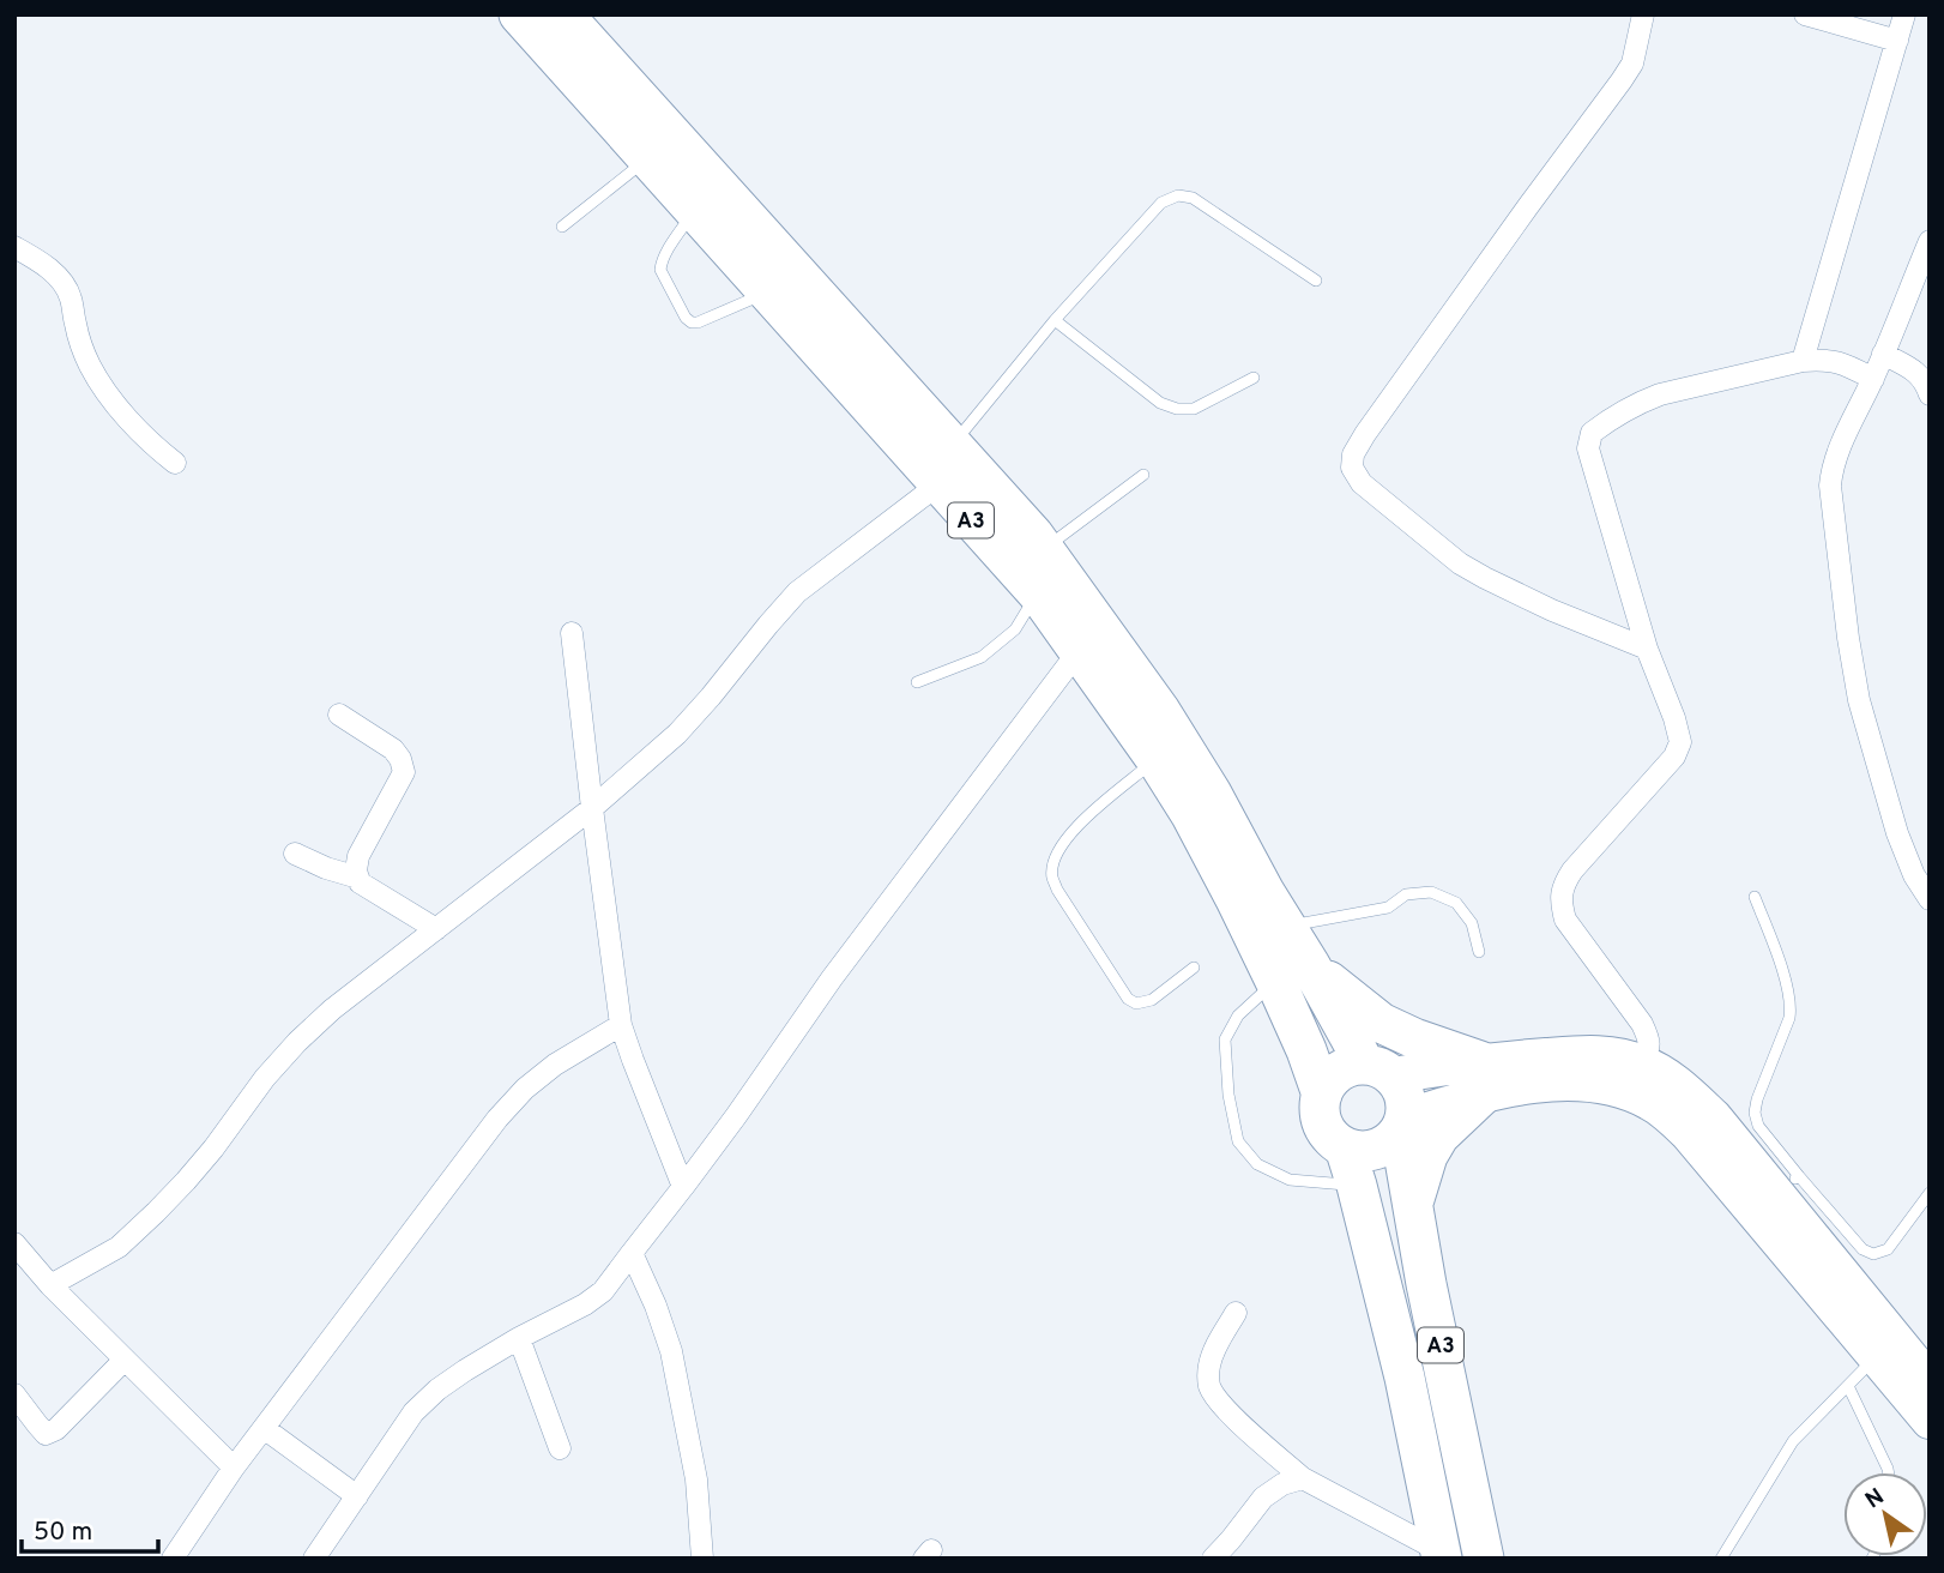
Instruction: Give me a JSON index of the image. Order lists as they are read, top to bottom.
{
  "streets": {
    "highway": ["A3"]
  },
  "scale_bar": "50 m",
  "north": "top left"
}
